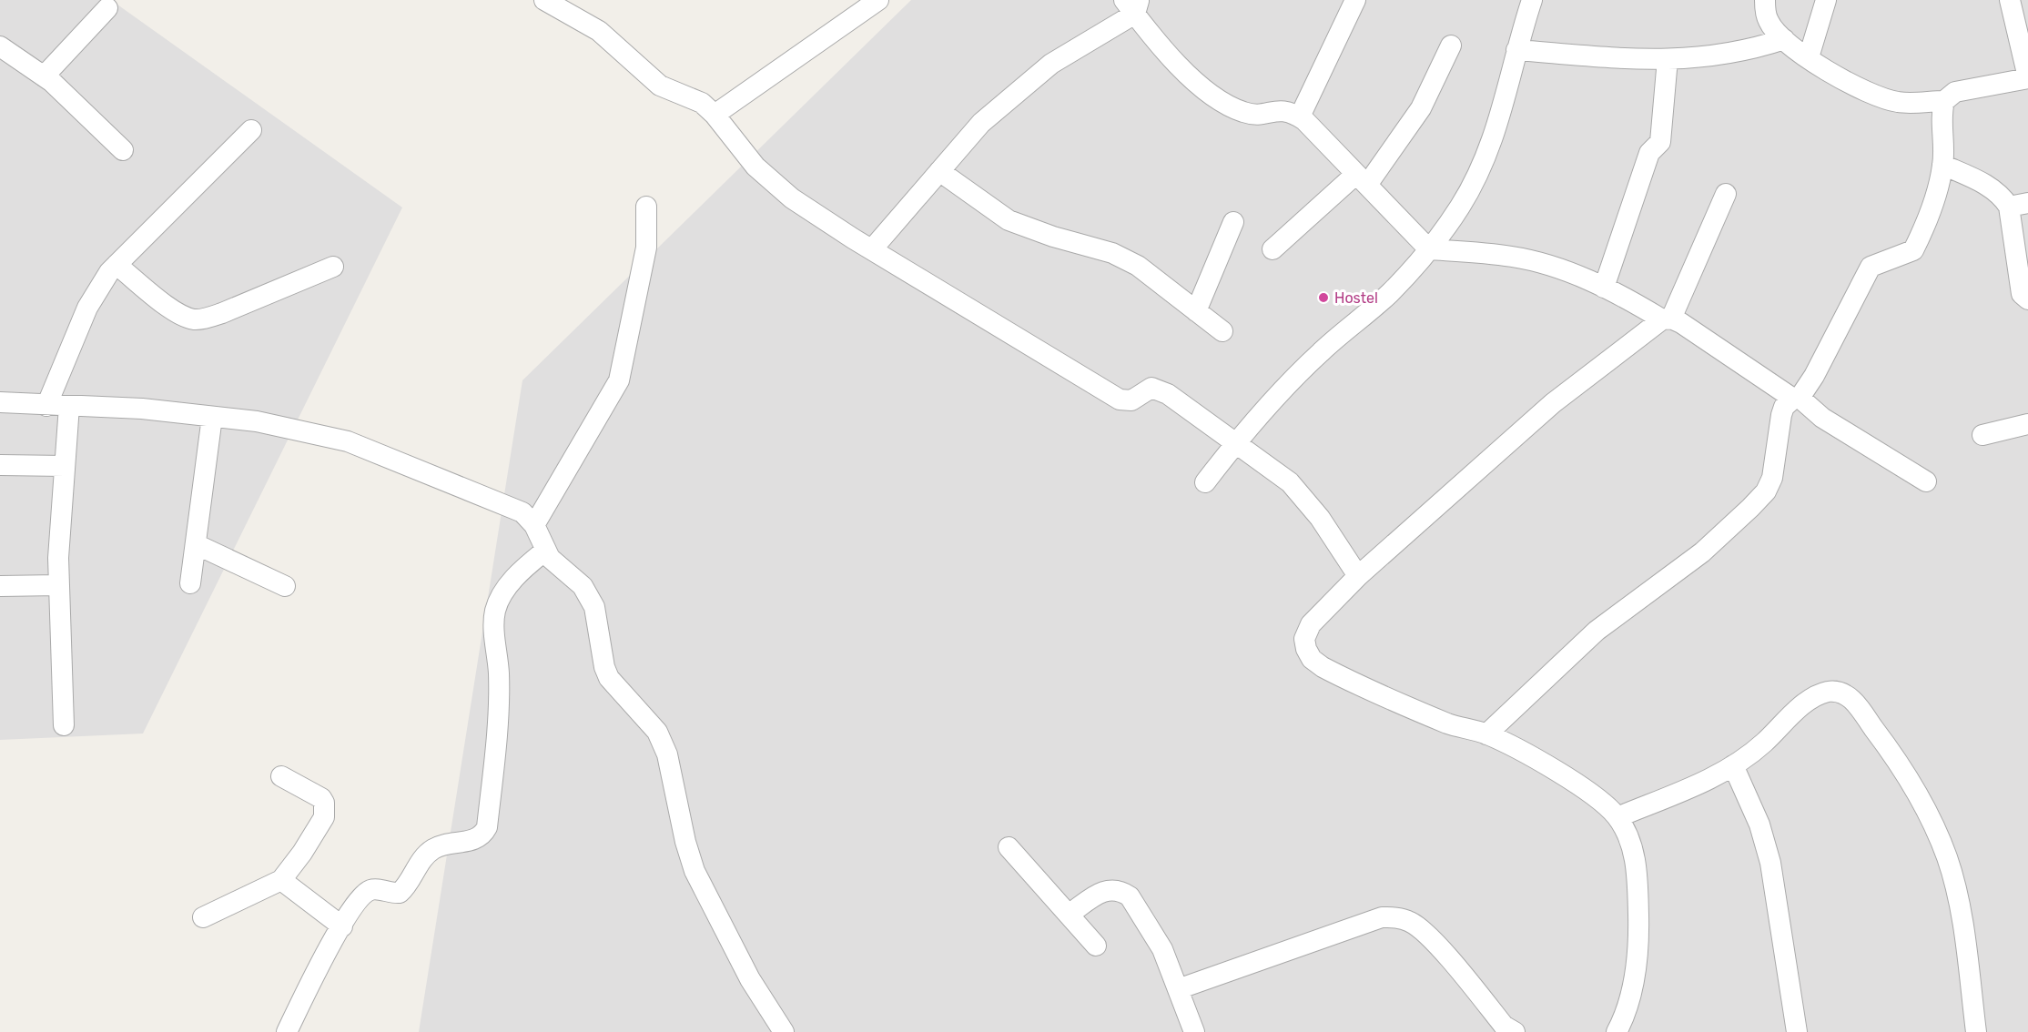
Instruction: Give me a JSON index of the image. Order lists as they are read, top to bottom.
{
  "places": ["Hostel"]
}
